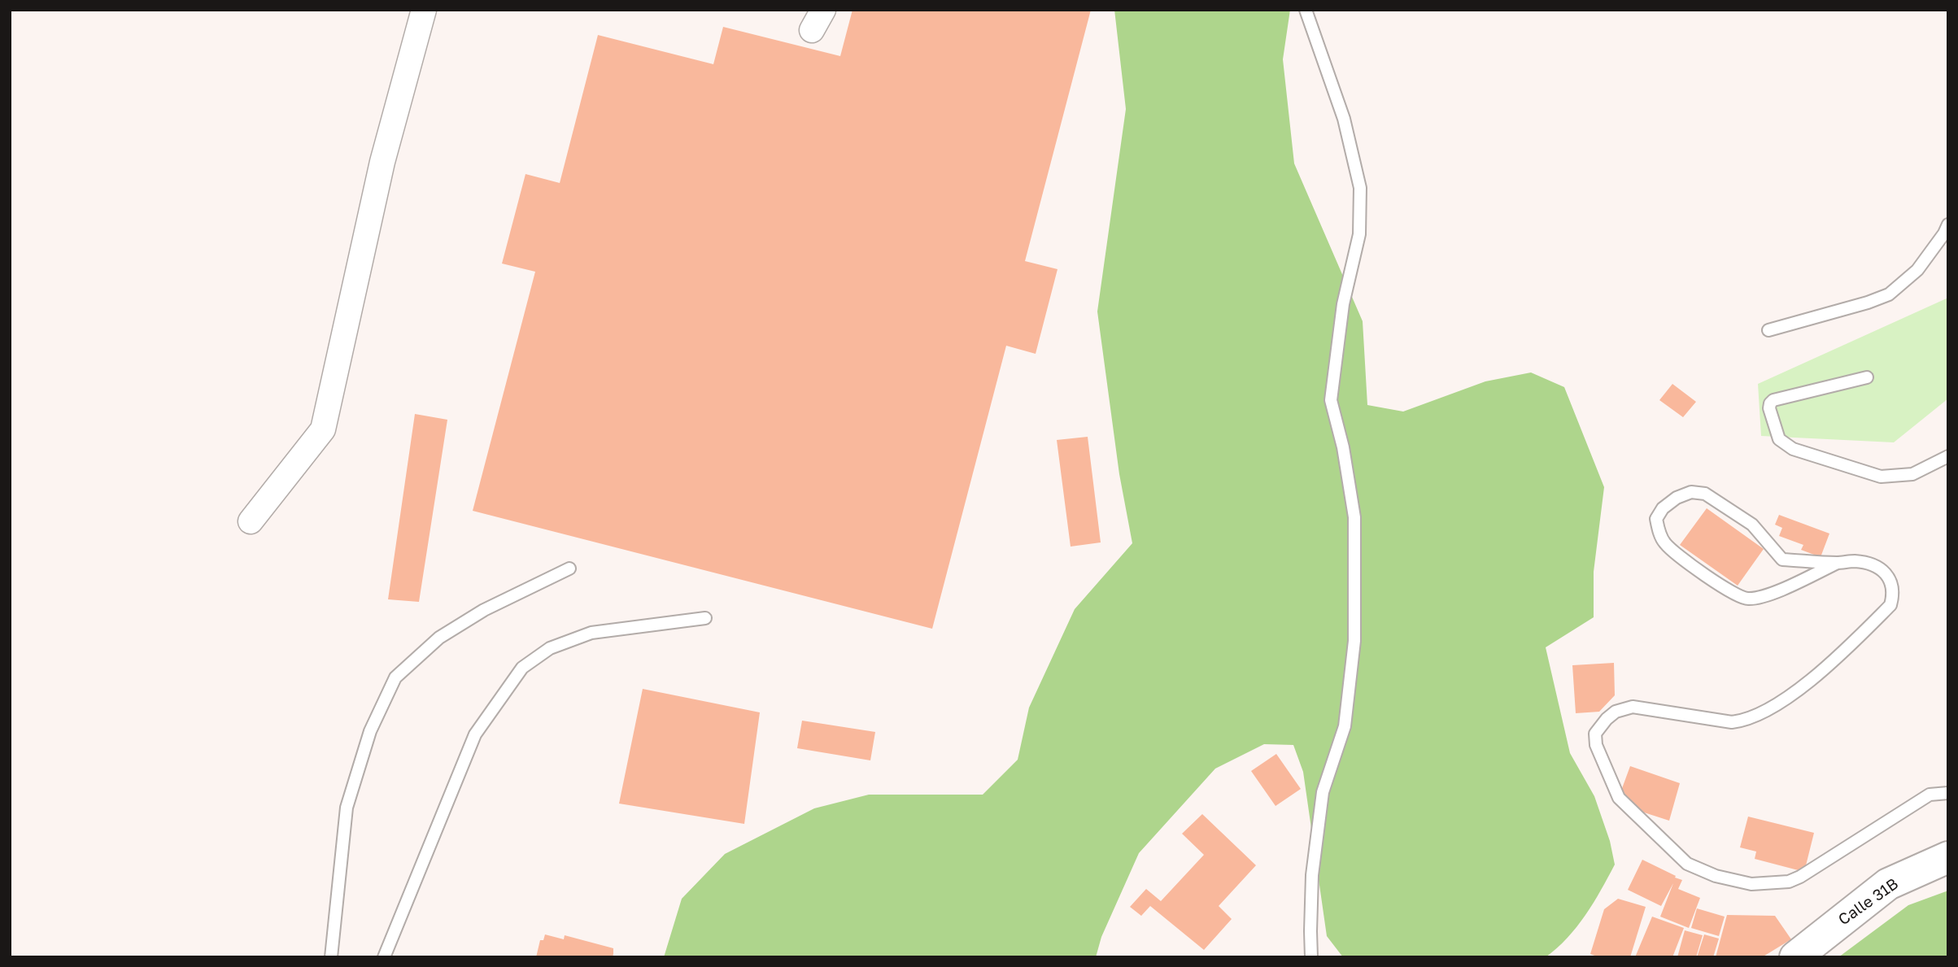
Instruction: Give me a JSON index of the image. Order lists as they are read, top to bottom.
{
  "streets": {
    "street": ["Calle 31B"]
  }
}
